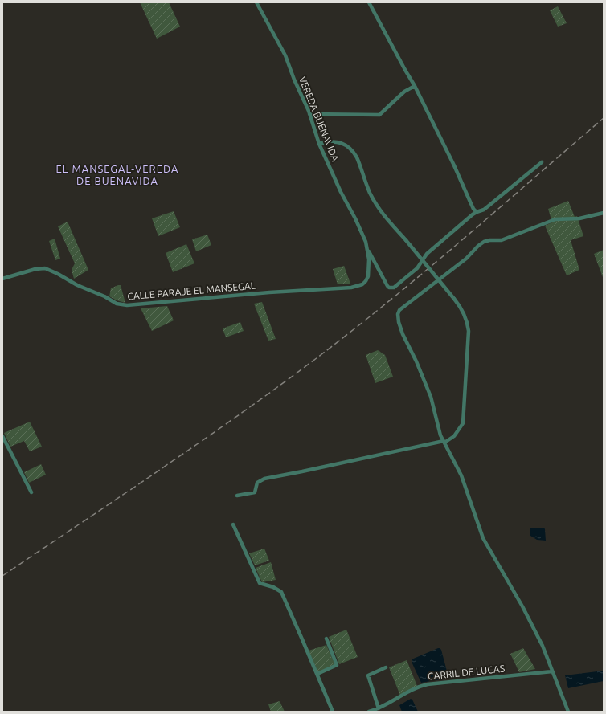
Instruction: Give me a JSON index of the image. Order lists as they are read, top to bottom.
{
  "streets": {
    "street": ["VEREDA BUENAVIDA", "CALLE PARAJE EL MANSEGAL", "CARRIL DE LUCAS"]
  },
  "crossings": [
    ["VEREDA BUENAVIDA", "CALLE PARAJE EL MANSEGAL"]
  ],
  "districts": ["EL MANSEGAL-VEREDA DE BUENAVIDA"]
}
